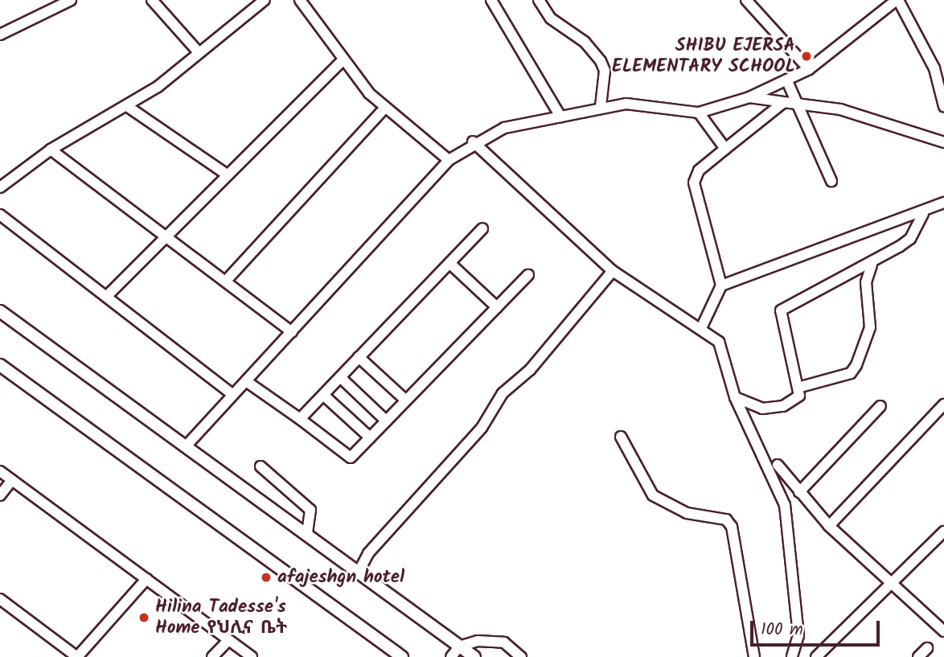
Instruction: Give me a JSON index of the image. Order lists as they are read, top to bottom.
{
  "places": ["SHIBU EJERSA ELEMENTARY SCHOOL", "afajeshgn hotel", "Hilina Tadesse's Home የህሊና ቤት"],
  "scale_bar": "100 m"
}
